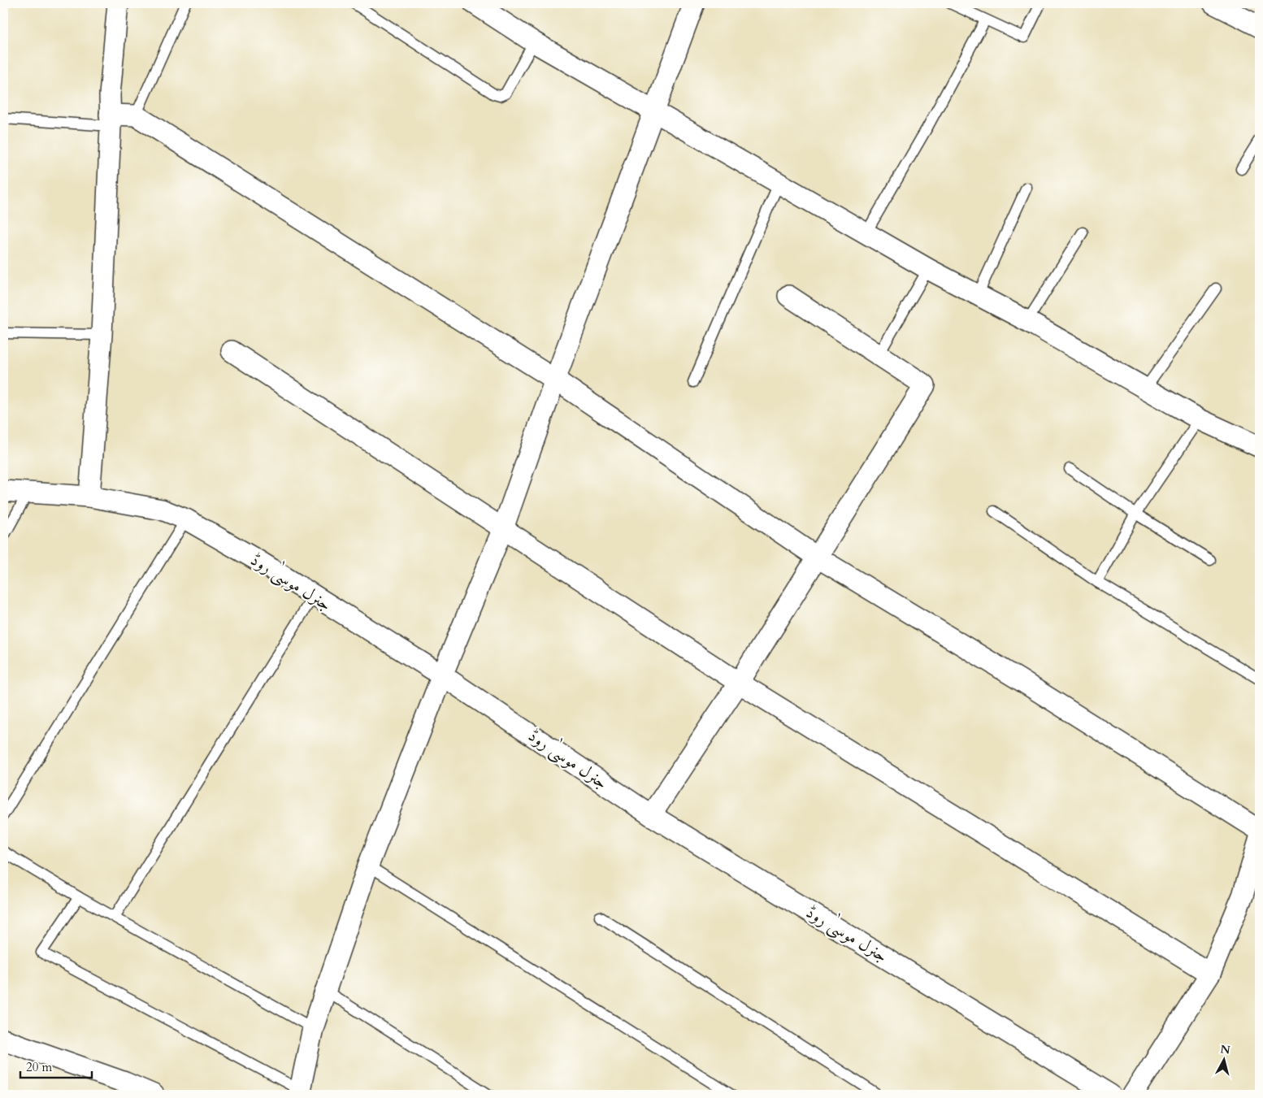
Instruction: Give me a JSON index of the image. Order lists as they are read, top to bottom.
{
  "streets": {
    "street": ["جنرل موسیٰ روڈ"]
  },
  "scale_bar": "20 m",
  "north": "top"
}
